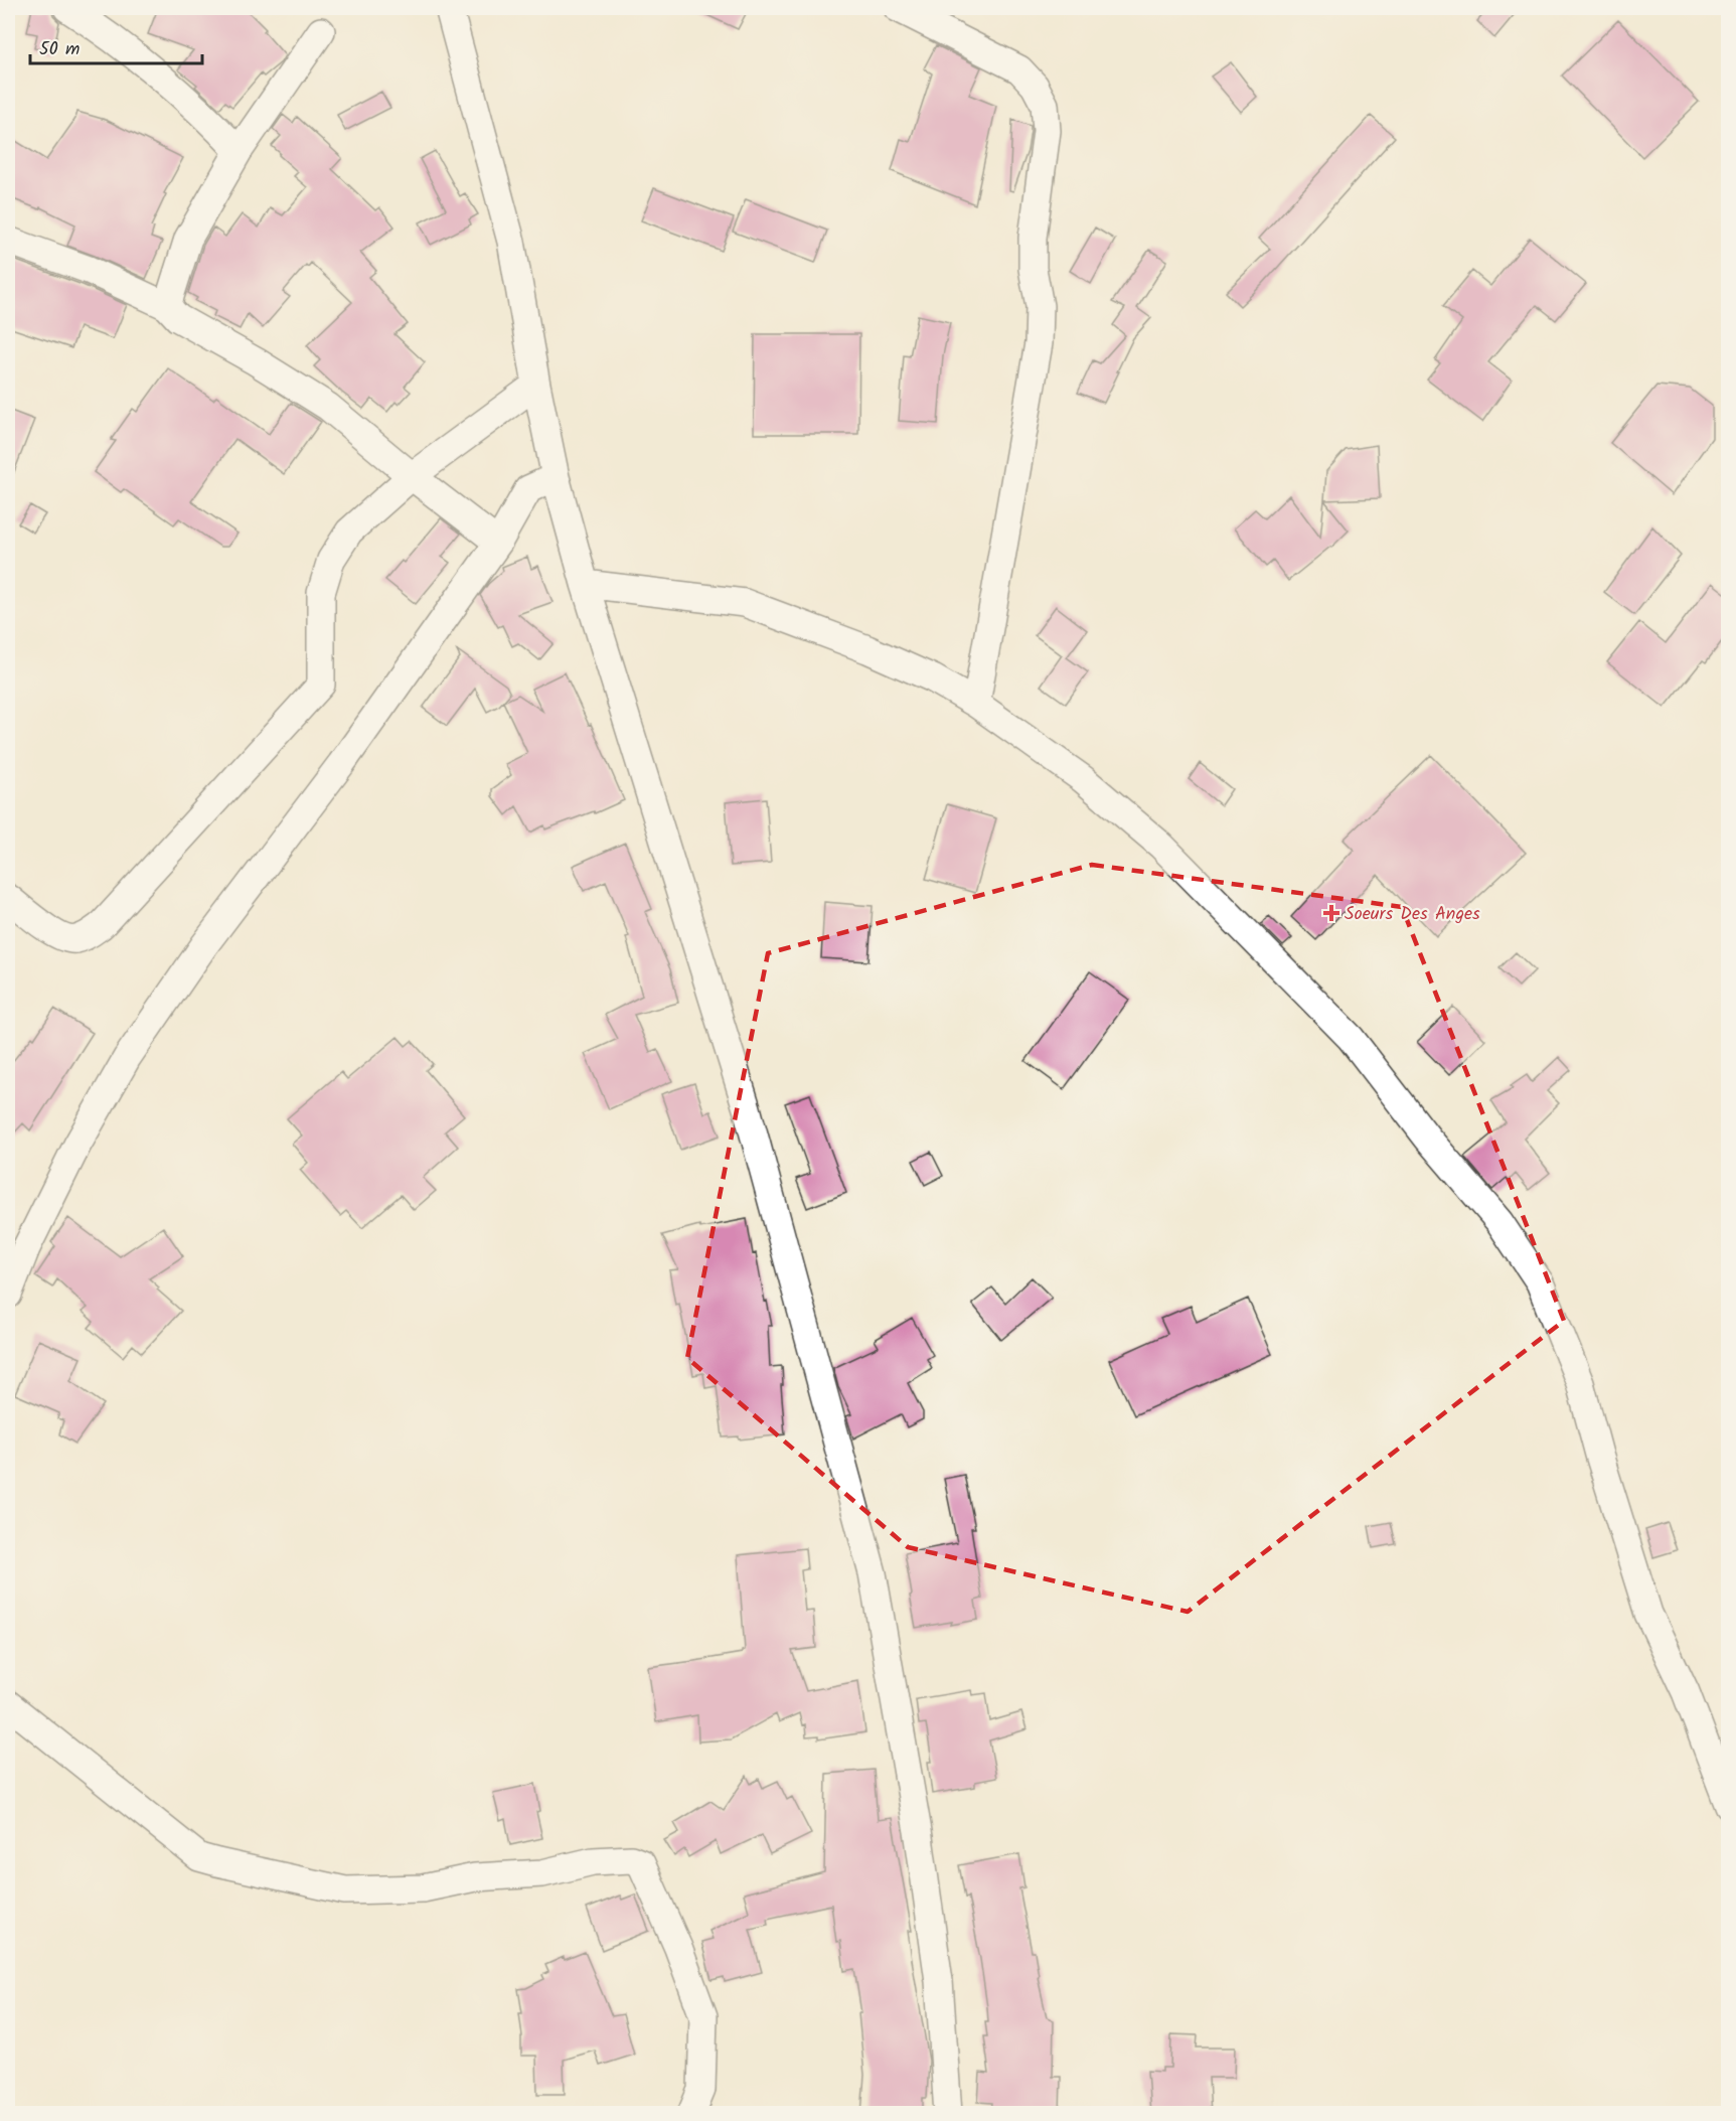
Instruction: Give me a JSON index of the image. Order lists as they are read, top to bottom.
{
  "places": {
    "health": ["Soeurs Des Anges"]
  },
  "scale_bar": "50 m"
}
